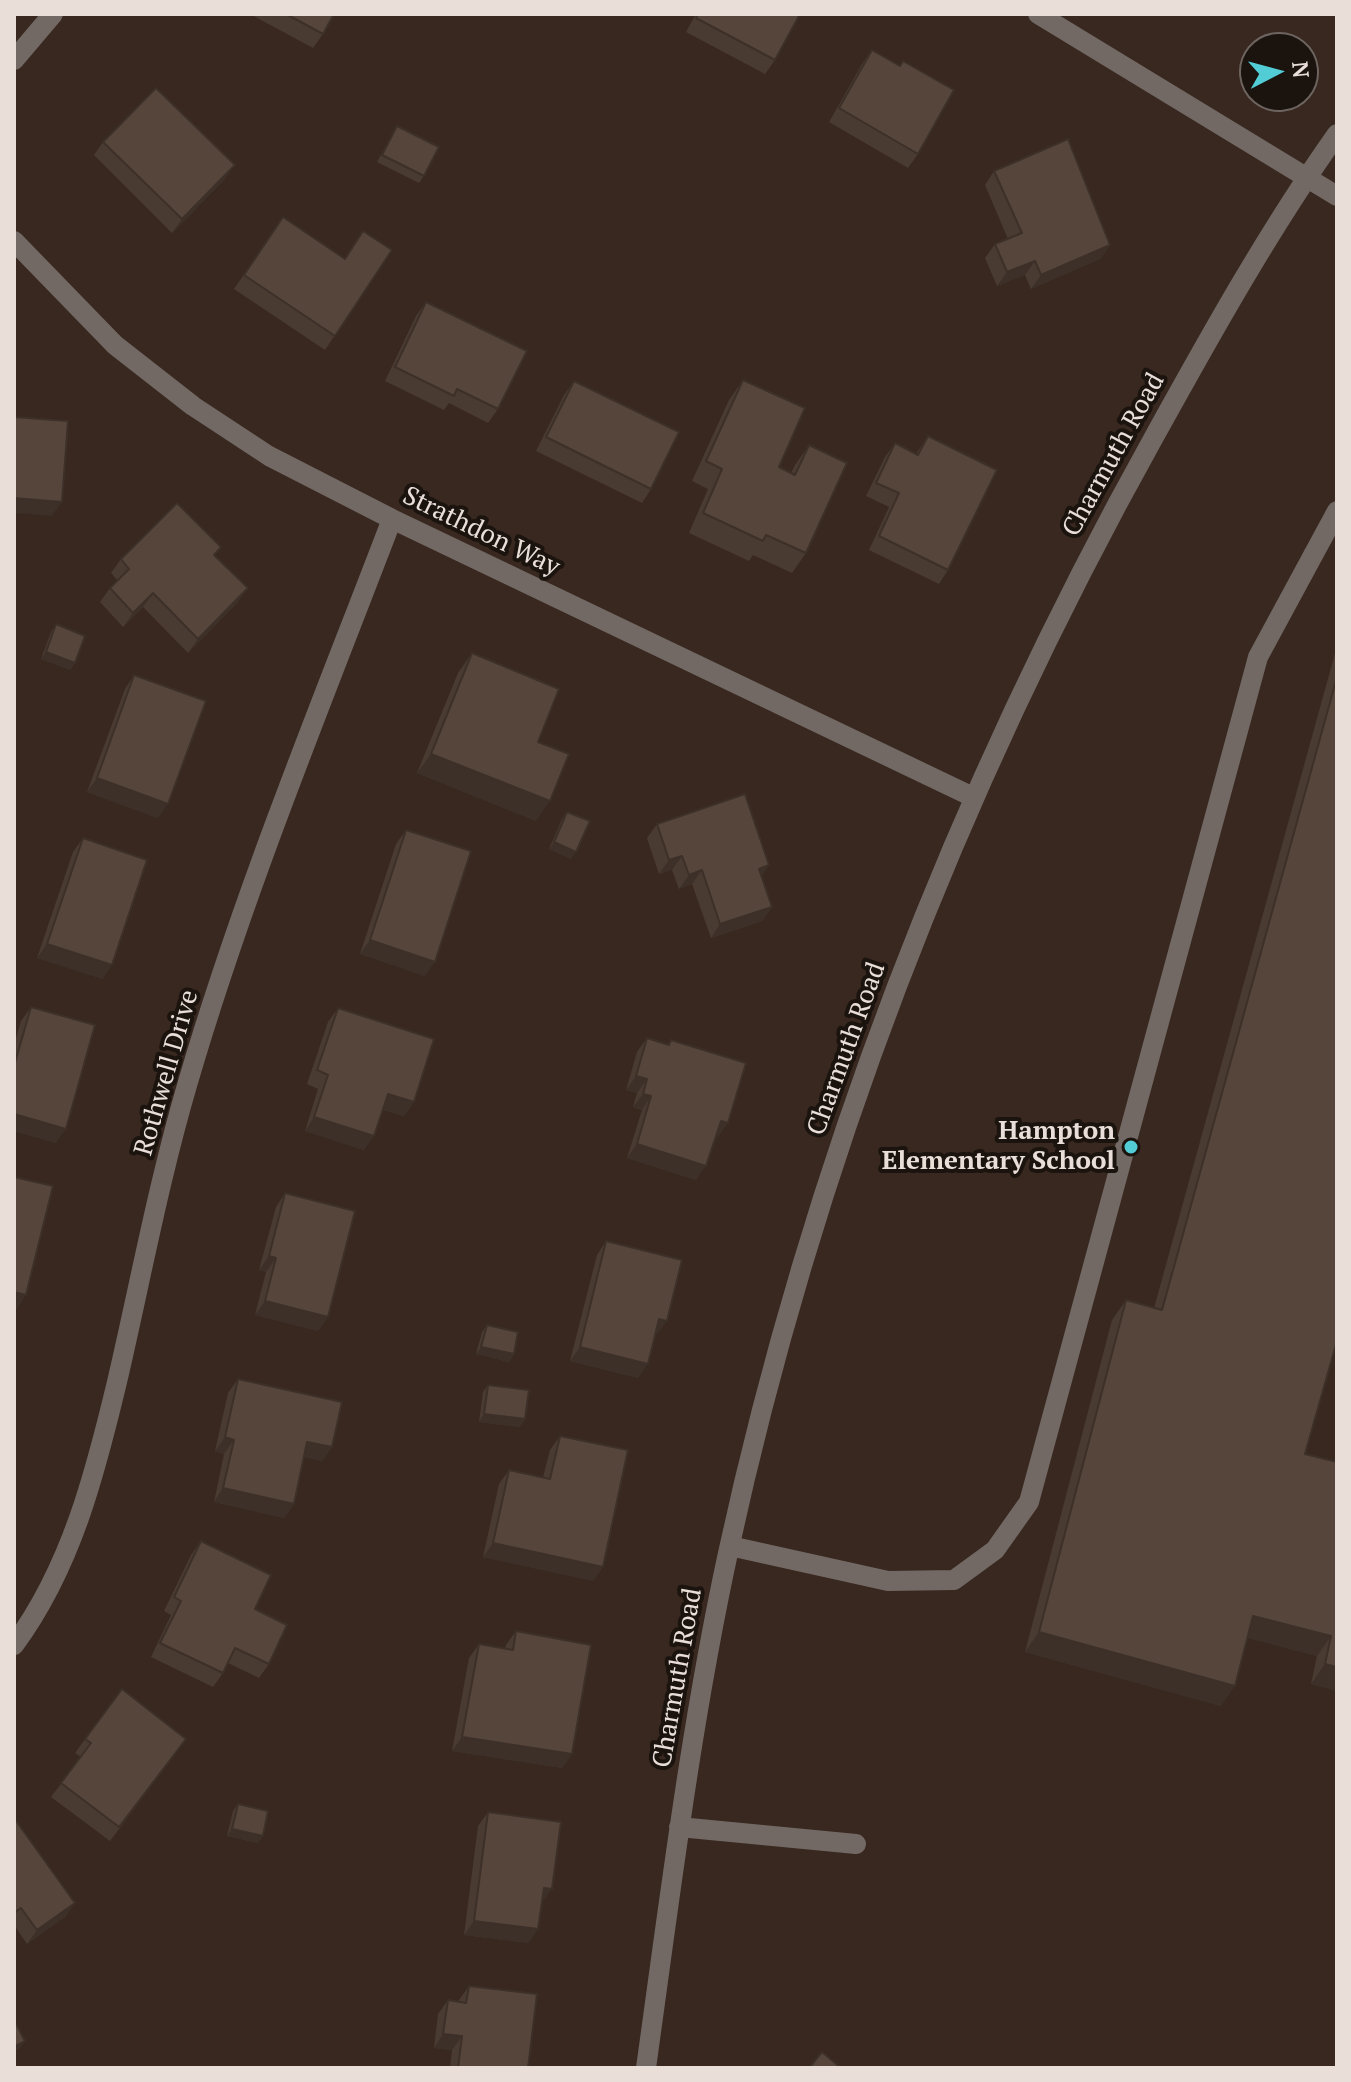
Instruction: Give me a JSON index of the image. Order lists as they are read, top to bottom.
{
  "streets": {
    "street": ["Charmuth Road", "Strathdon Way", "Rothwell Drive"]
  },
  "crossings": [
    ["Charmuth Road", "Strathdon Way"],
    ["Strathdon Way", "Rothwell Drive"]
  ],
  "places": ["Hampton Elementary School"],
  "north": "right"
}
